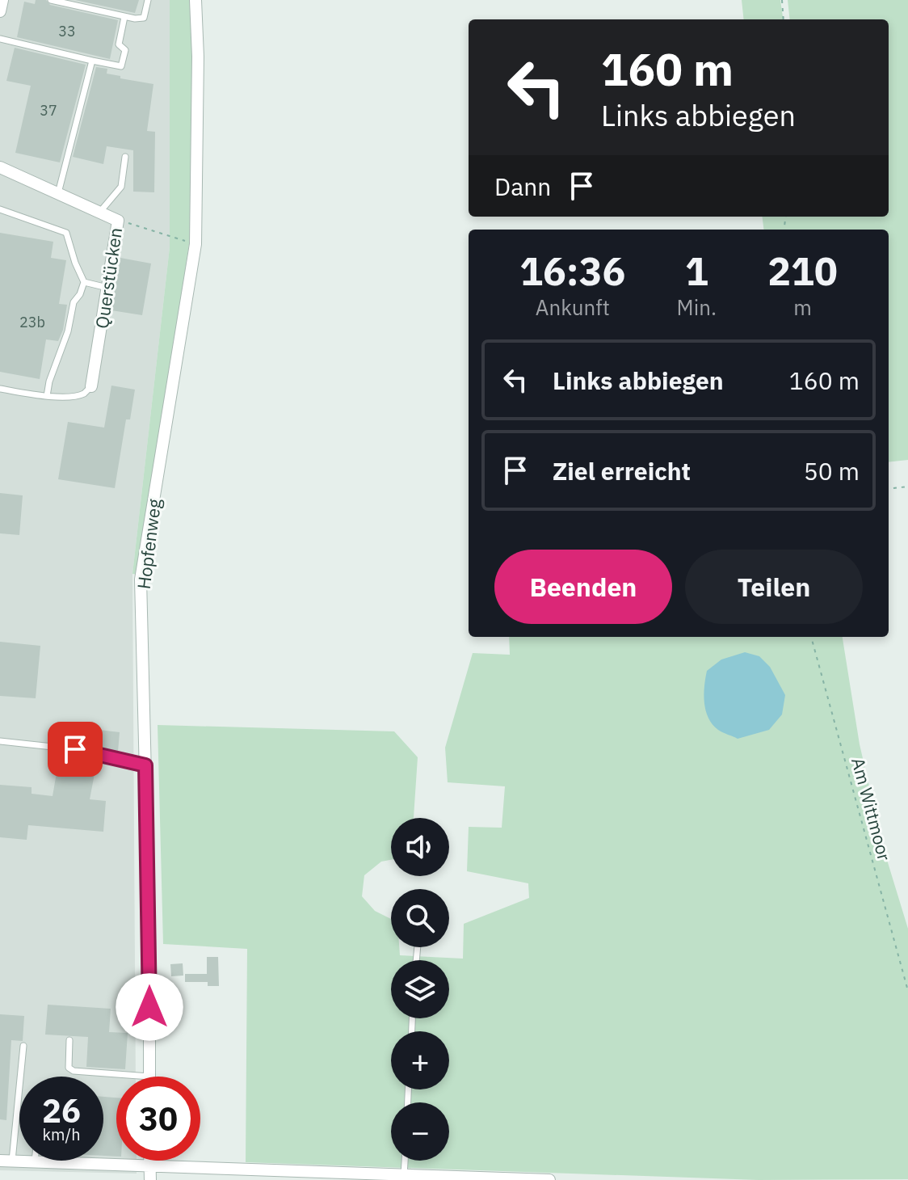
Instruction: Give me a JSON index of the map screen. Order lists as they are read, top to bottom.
{
  "streets": {
    "street": ["Querstücken", "Hopfenweg"],
    "path": ["Am Wittmoor"]
  },
  "house_numbers": ["33", "37", "23b"],
  "page": {
    "turn": ["160 m", "Links abbiegen"],
    "then": "Dann",
    "eta": [
      "16:36",
      "Ankunft",
      "1",
      "Min.",
      "210",
      "m"
    ],
    "list": [
      {
        "name": "Links abbiegen",
        "value": "160 m"
      },
      {
        "name": "Ziel erreicht",
        "value": "50 m"
      }
    ],
    "buttons": ["Beenden", "Teilen"],
    "map_buttons": ["+", "−"],
    "speed": "26 km/h",
    "limit": "30"
  }
}
